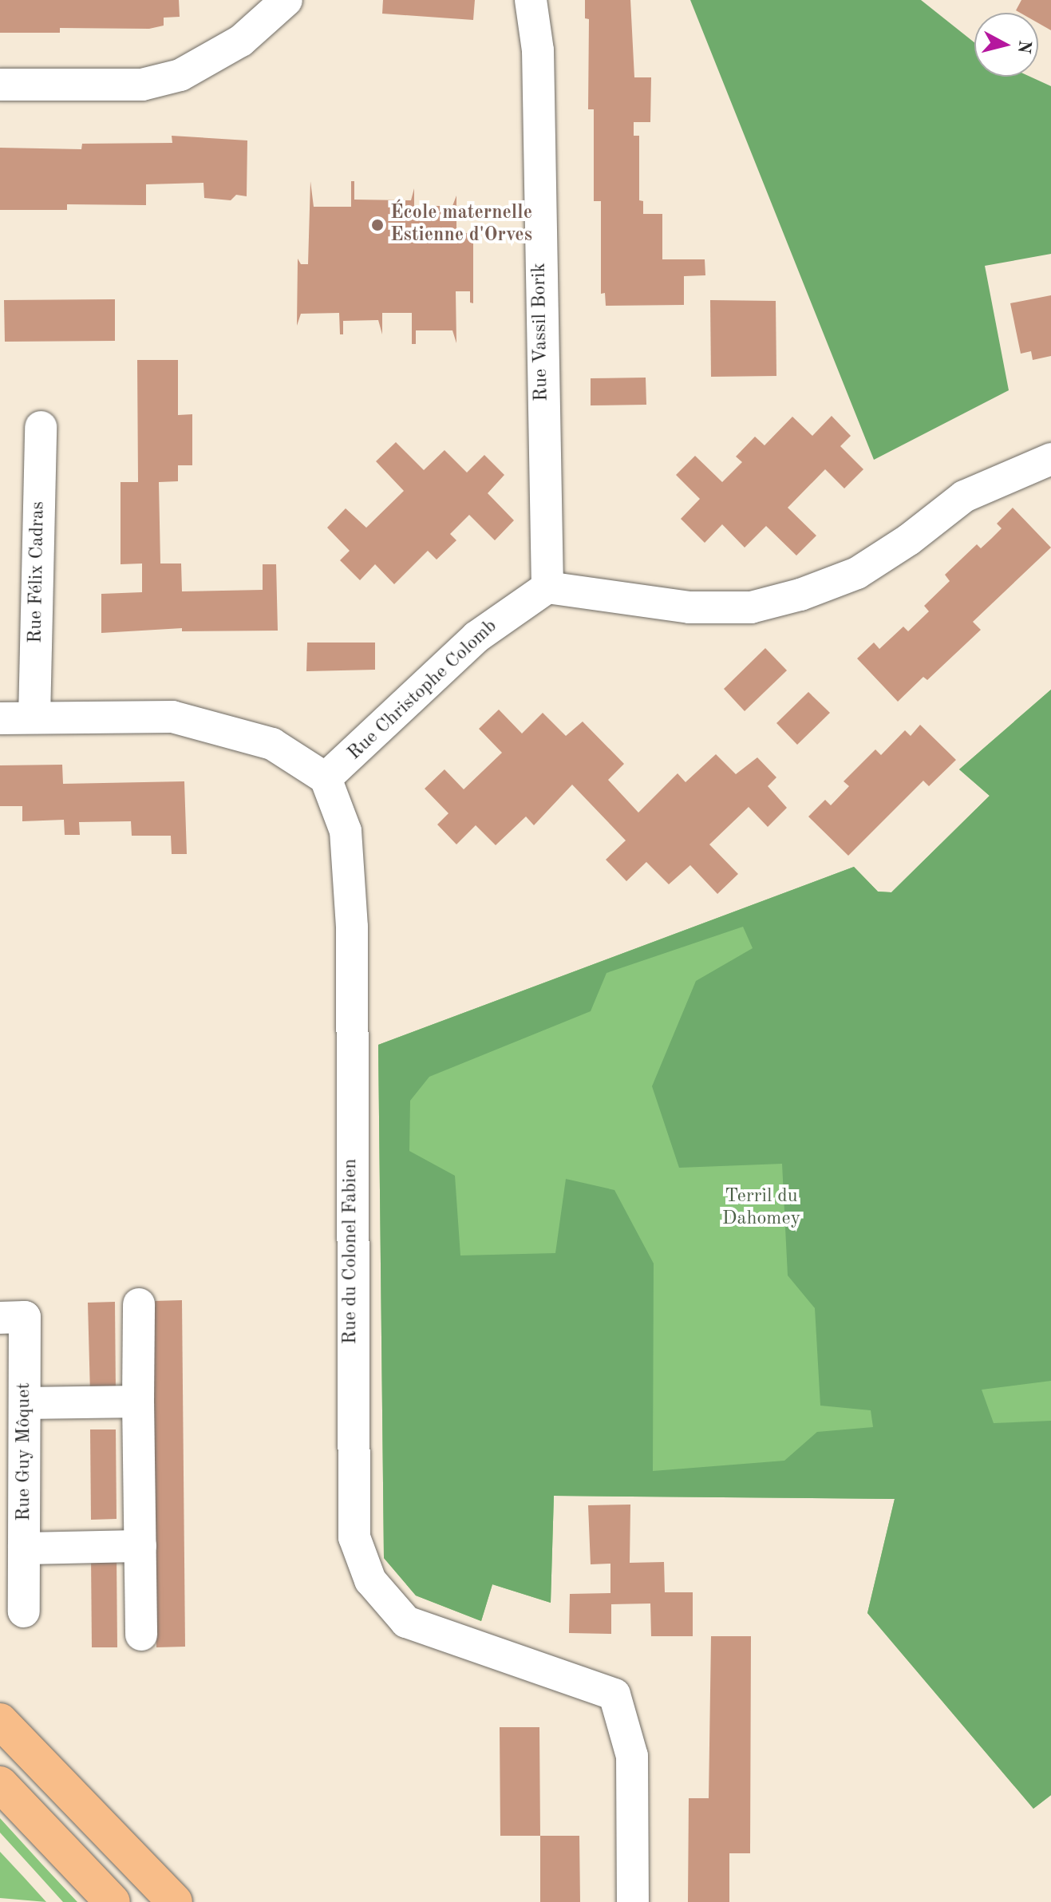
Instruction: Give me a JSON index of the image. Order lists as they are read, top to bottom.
{
  "streets": {
    "street": [
      "Rue Vassil Borik",
      "Rue Félix Cadras",
      "Rue Christophe Colomb",
      "Rue du Colonel Fabien",
      "Rue Guy Môquet"
    ]
  },
  "crossings": [
    ["Rue Vassil Borik", "Rue Christophe Colomb"],
    ["Rue Christophe Colomb", "Rue du Colonel Fabien"]
  ],
  "parks": ["Terril du Dahomey"],
  "places": ["École maternelle Estienne d'Orves"],
  "north": "right"
}
